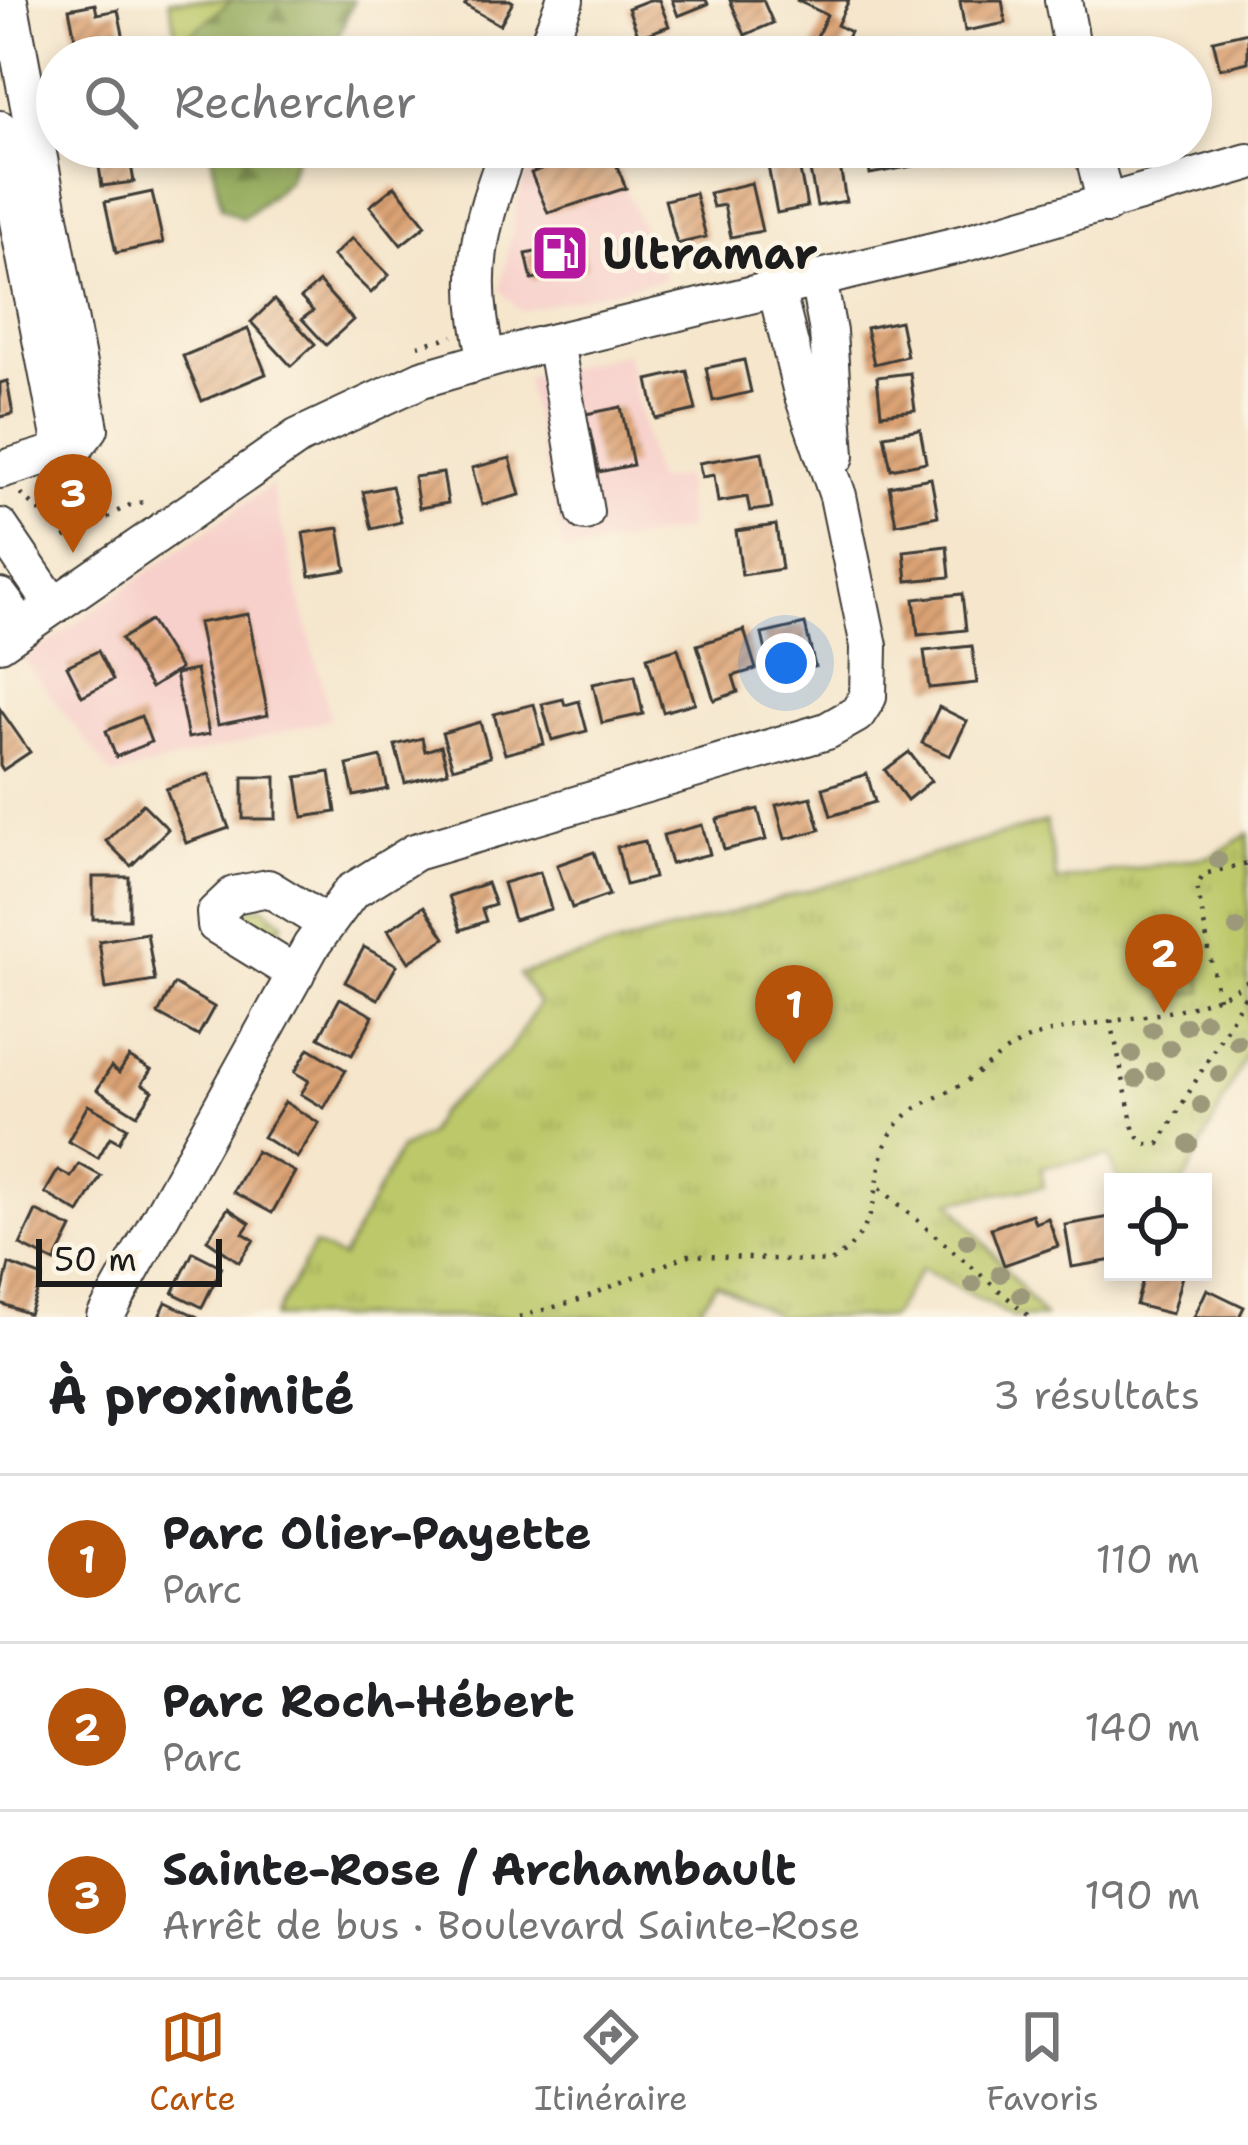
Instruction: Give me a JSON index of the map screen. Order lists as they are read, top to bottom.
{
  "places": {
    "fuel station": ["Ultramar"]
  },
  "scale_bar": "50 m",
  "page": {
    "search": "Rechercher",
    "pins": ["3", "2", "1"],
    "scale": "50 m",
    "heading": ["À proximité", "3 résultats"],
    "list": [
      {
        "mark": "1",
        "name": "Parc Olier-Payette",
        "note": "Parc",
        "value": "110 m"
      },
      {
        "mark": "2",
        "name": "Parc Roch-Hébert",
        "note": "Parc",
        "value": "140 m"
      },
      {
        "mark": "3",
        "name": "Sainte-Rose / Archambault",
        "note": "Arrêt de bus · Boulevard Sainte-Rose",
        "value": "190 m"
      }
    ],
    "nav": ["Carte", "Itinéraire", "Favoris"]
  }
}
